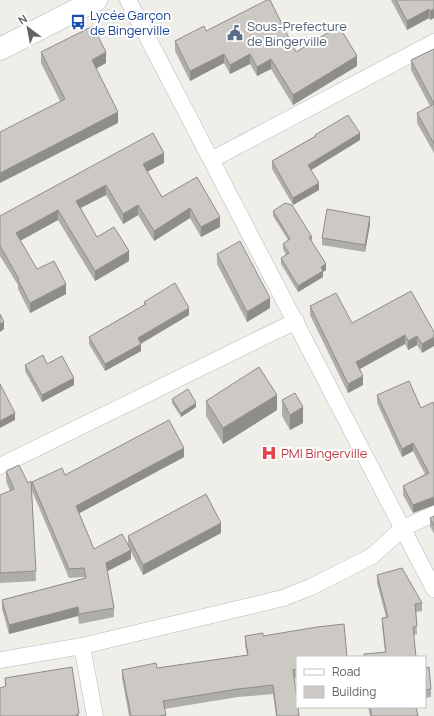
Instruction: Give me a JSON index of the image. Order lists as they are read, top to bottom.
{
  "places": {
    "bus stop": ["Lycée Garçon de Bingerville"],
    "public building": ["Sous-Prefecture de Bingerville"],
    "hospital": ["PMI Bingerville"]
  },
  "legend": ["Road", "Building"],
  "north": "top left"
}
